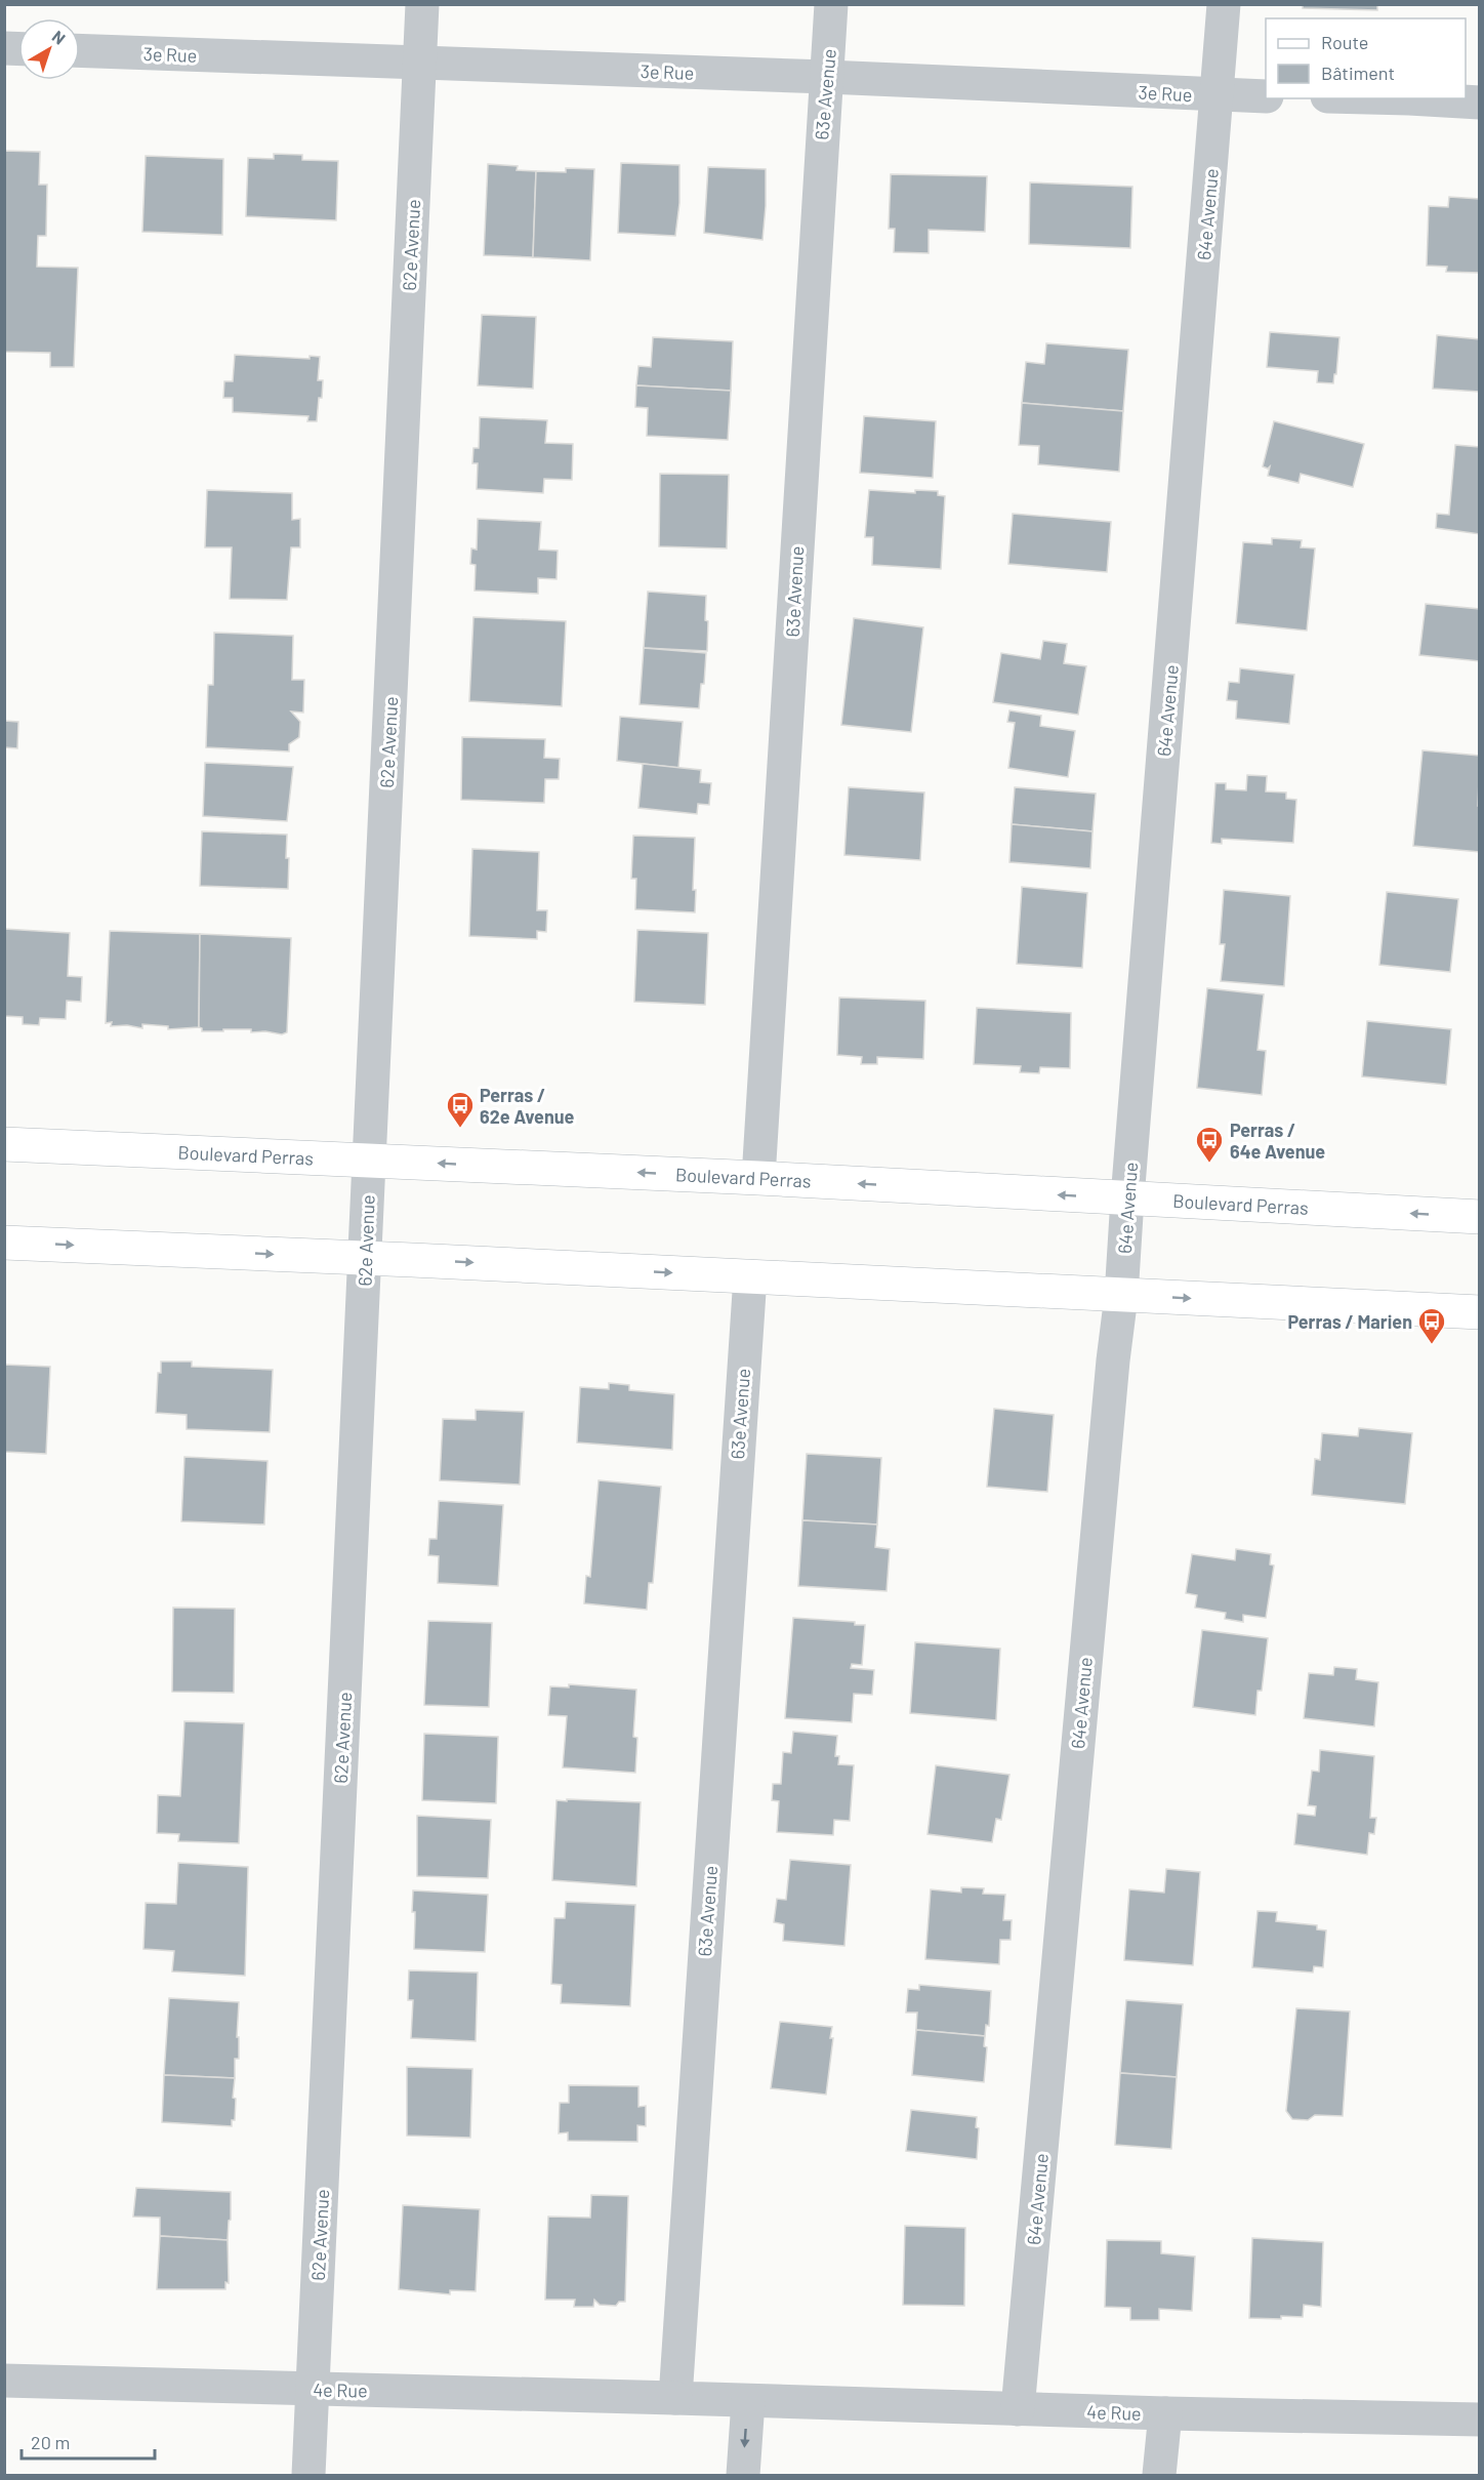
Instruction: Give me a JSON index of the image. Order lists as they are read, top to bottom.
{
  "streets": {
    "main road": ["Boulevard Perras"],
    "street": [
      "3e Rue",
      "63e Avenue",
      "64e Avenue",
      "62e Avenue",
      "4e Rue"
    ]
  },
  "crossings": [
    ["3e Rue", "63e Avenue"],
    ["3e Rue", "64e Avenue"],
    ["3e Rue", "62e Avenue"],
    ["63e Avenue", "Boulevard Perras"],
    ["63e Avenue", "4e Rue"],
    ["64e Avenue", "Boulevard Perras"],
    ["64e Avenue", "4e Rue"],
    ["62e Avenue", "Boulevard Perras"],
    ["62e Avenue", "4e Rue"]
  ],
  "places": {
    "bus stop": ["Perras / 62e Avenue", "Perras / 64e Avenue", "Perras / Marien"]
  },
  "legend": ["Route", "Bâtiment"],
  "scale_bar": "20 m",
  "north": "top right"
}
